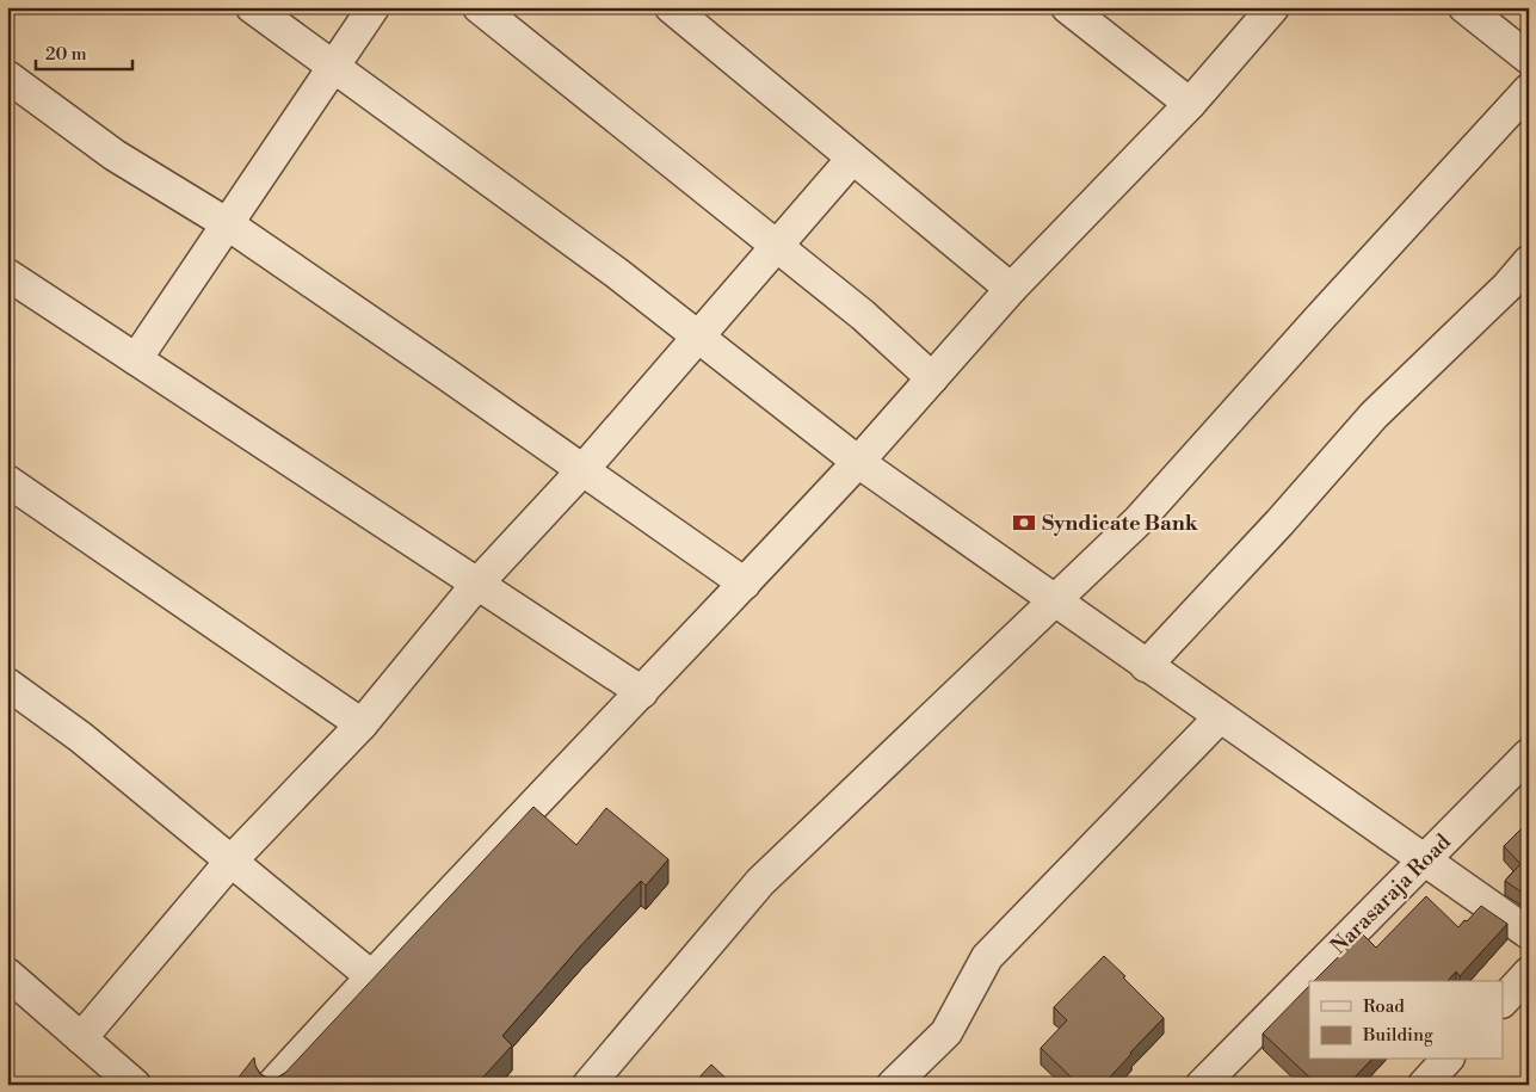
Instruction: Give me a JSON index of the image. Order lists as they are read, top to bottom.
{
  "streets": {
    "street": ["Narasaraja Road"]
  },
  "places": {
    "bank": ["Syndicate Bank"]
  },
  "legend": ["Road", "Building"],
  "scale_bar": "20 m"
}
